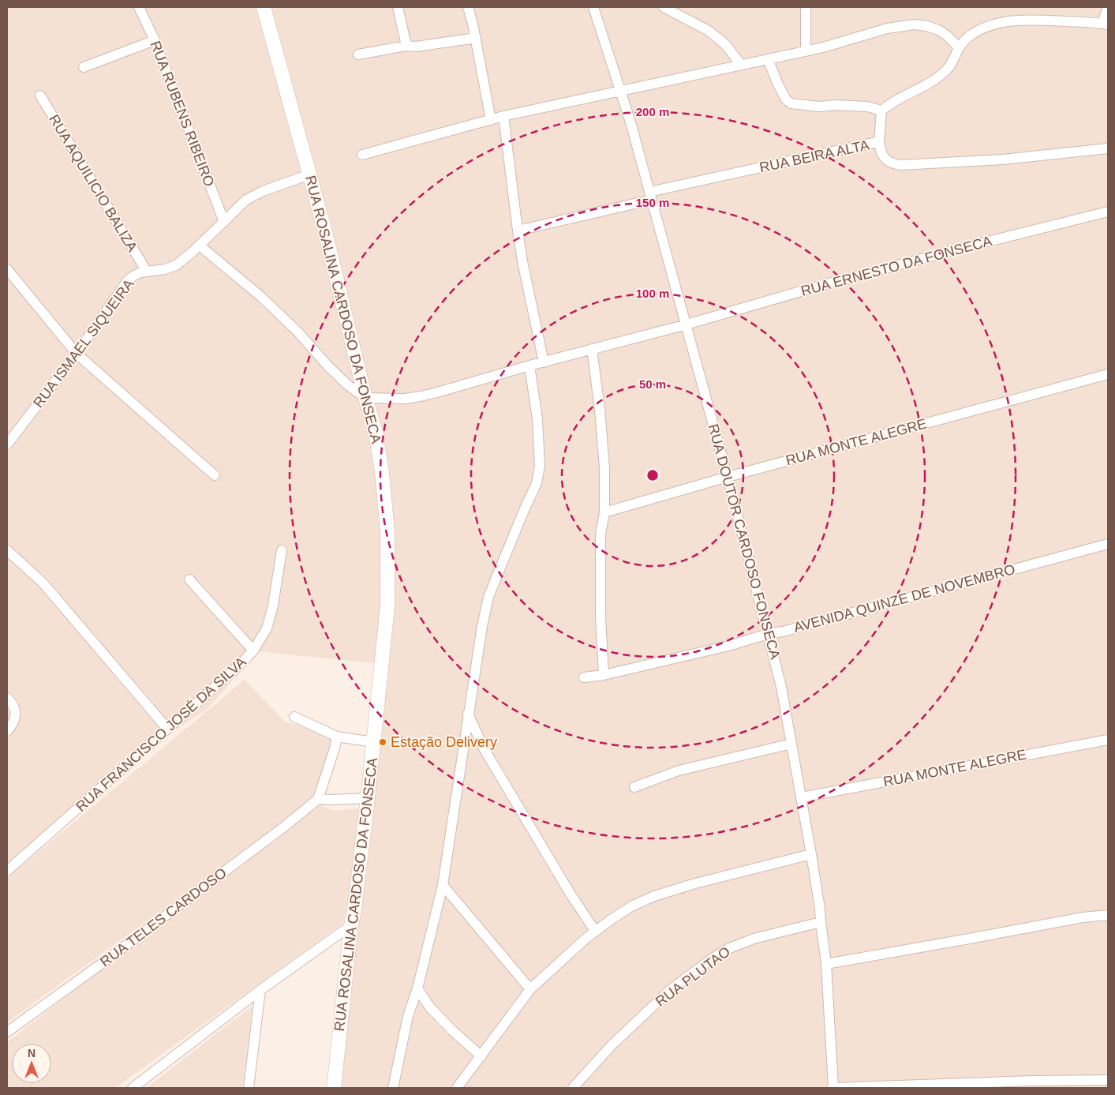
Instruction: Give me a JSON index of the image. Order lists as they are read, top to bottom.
{
  "streets": {
    "street": [
      "RUA RUBENS RIBEIRO",
      "RUA BEIRA ALTA",
      "RUA AQUILICIO BALIZA",
      "RUA ERNESTO DA FONSECA",
      "RUA ROSALINA CARDOSO DA FONSECA",
      "RUA ISMAEL SIQUEIRA",
      "RUA MONTE ALEGRE",
      "RUA DOUTOR CARDOSO FONSECA",
      "AVENIDA QUINZE DE NOVEMBRO",
      "RUA FRANCISCO JOSÉ DA SILVA",
      "RUA TELES CARDOSO",
      "RUA PLUTAO"
    ]
  },
  "crossings": [
    ["RUA RUBENS RIBEIRO", "RUA ISMAEL SIQUEIRA"],
    ["RUA BEIRA ALTA", "RUA DOUTOR CARDOSO FONSECA"],
    ["RUA AQUILICIO BALIZA", "RUA ISMAEL SIQUEIRA"],
    ["RUA ERNESTO DA FONSECA", "RUA ROSALINA CARDOSO DA FONSECA"],
    ["RUA ERNESTO DA FONSECA", "RUA DOUTOR CARDOSO FONSECA"],
    ["RUA ROSALINA CARDOSO DA FONSECA", "RUA ISMAEL SIQUEIRA"],
    ["RUA MONTE ALEGRE", "RUA DOUTOR CARDOSO FONSECA"],
    ["RUA DOUTOR CARDOSO FONSECA", "AVENIDA QUINZE DE NOVEMBRO"],
    ["RUA DOUTOR CARDOSO FONSECA", "RUA PLUTAO"]
  ],
  "places": ["Estação Delivery"],
  "north": "top",
  "rings": [
    "200 m",
    "150 m",
    "100 m",
    "50 m"
  ]
}
